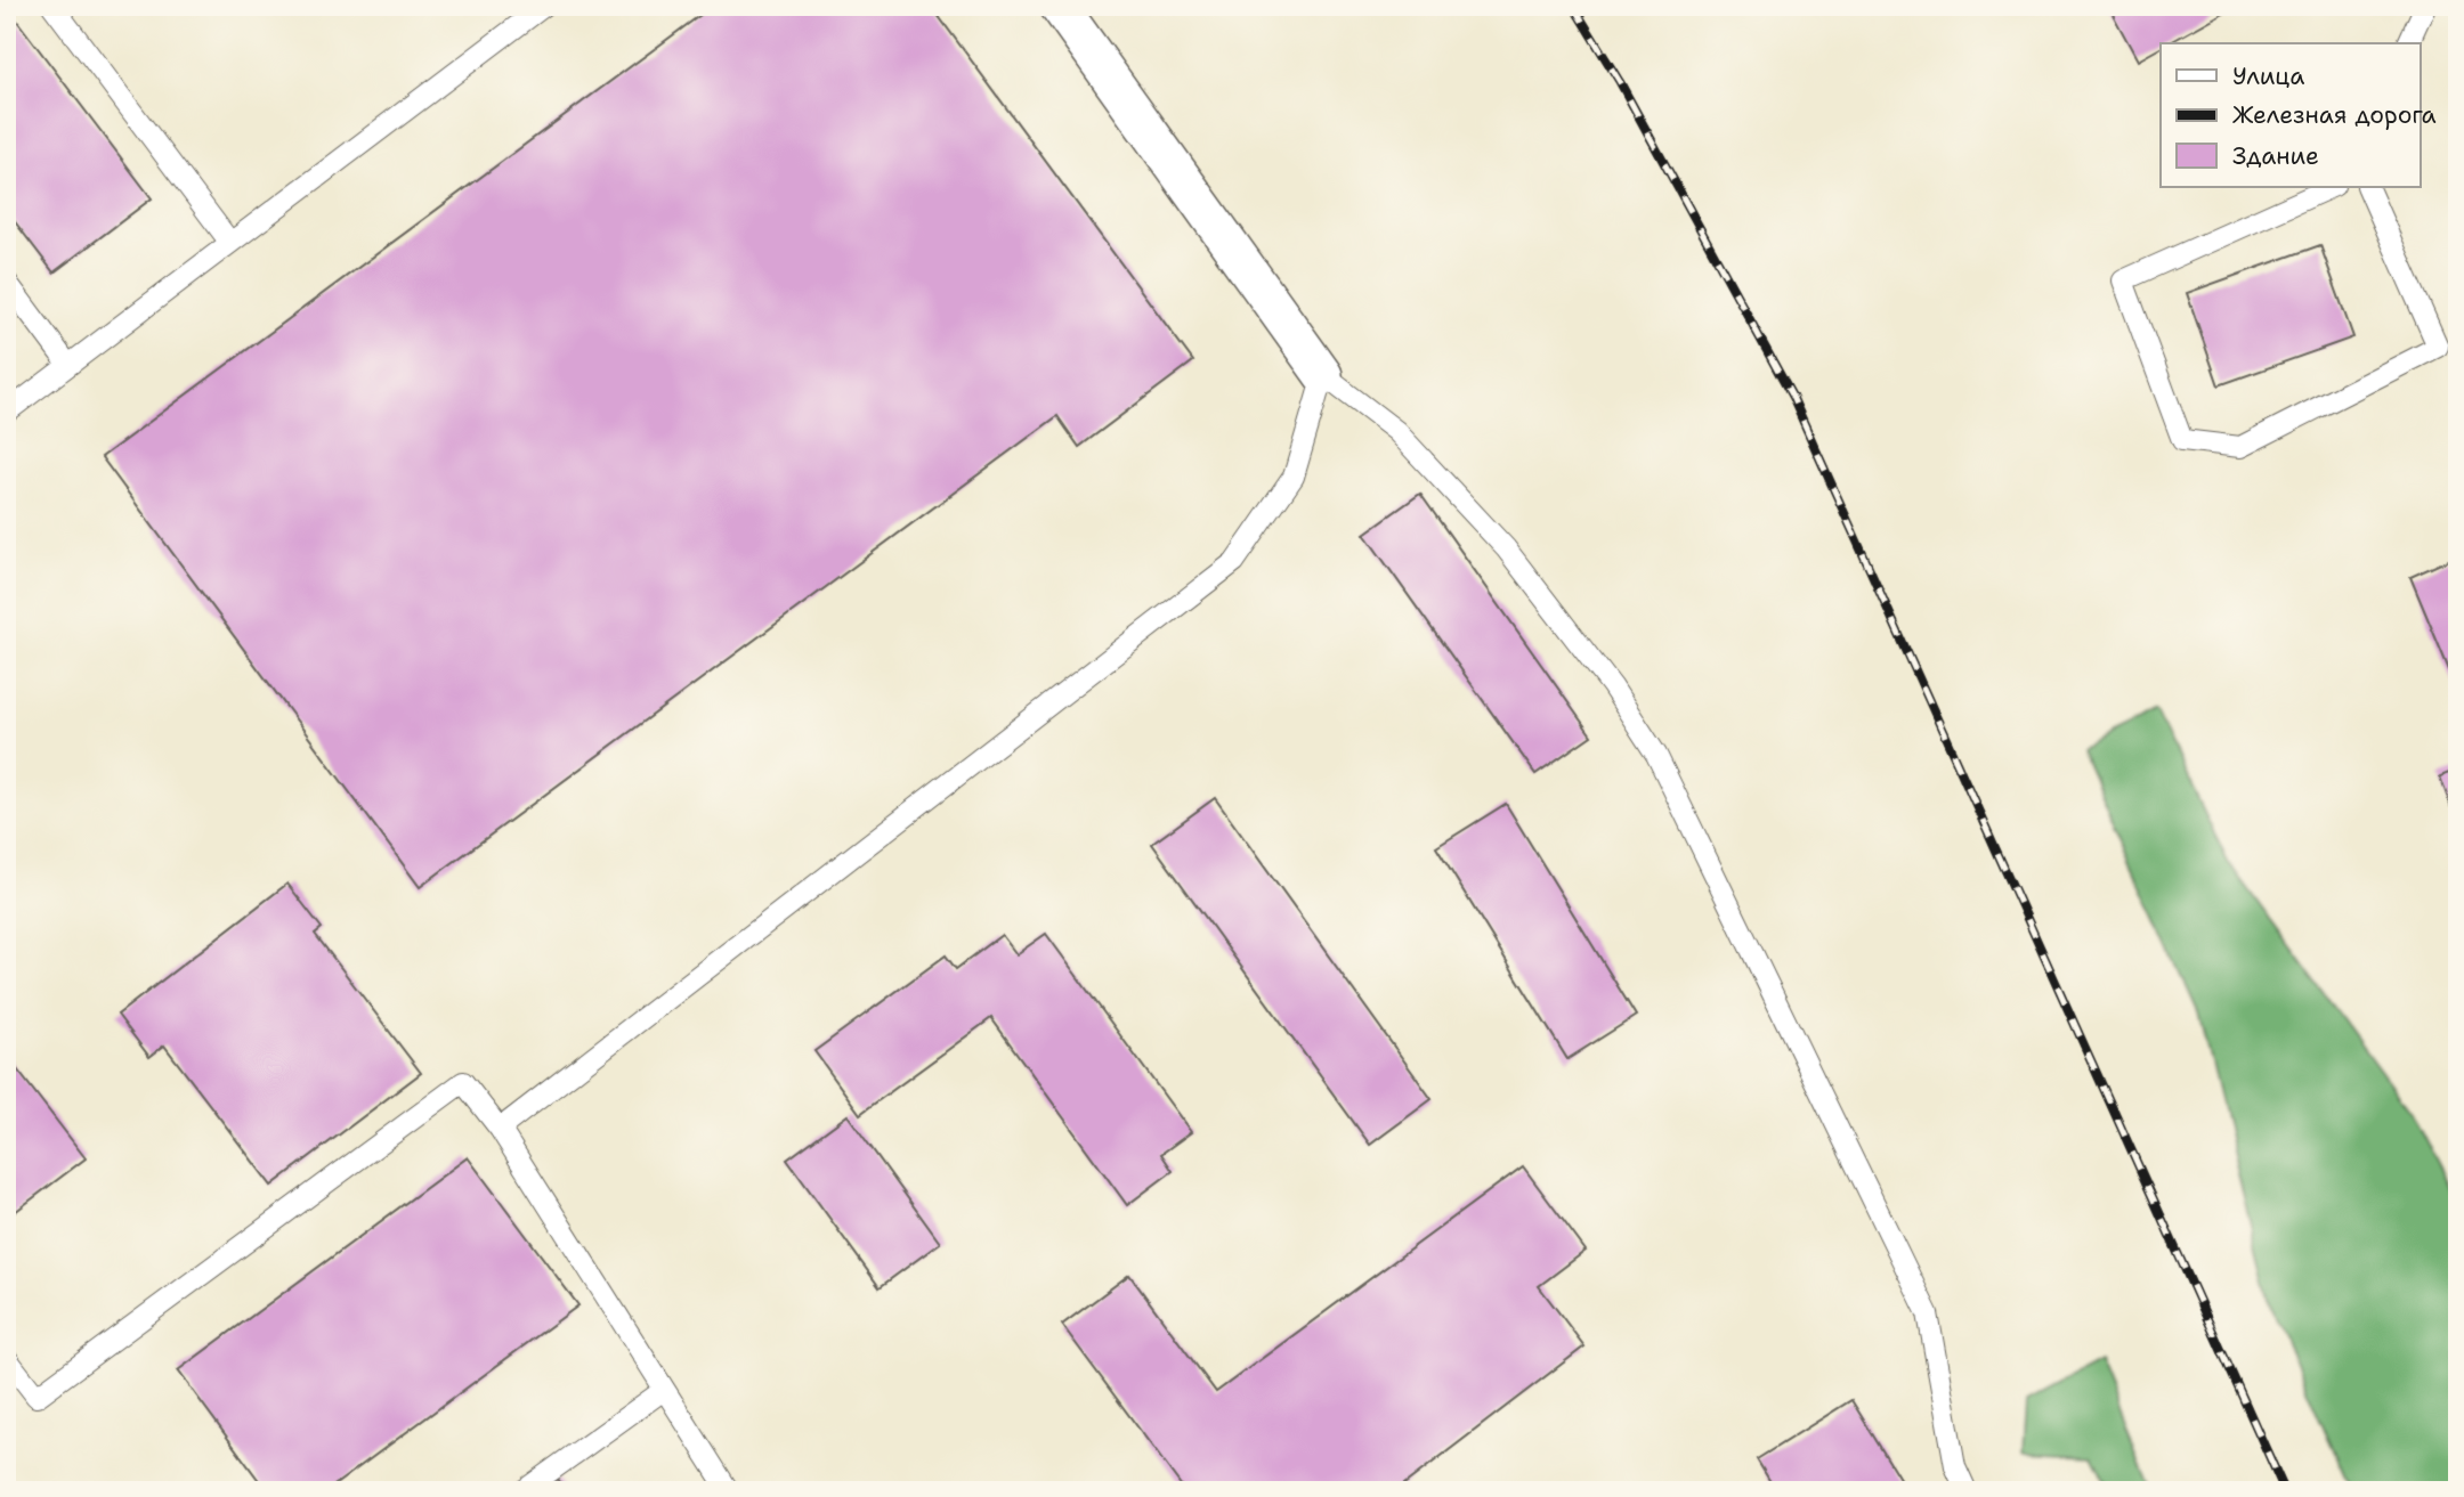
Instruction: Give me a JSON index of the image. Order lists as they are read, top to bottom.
{
  "legend": ["Улица", "Железная дорога", "Здание"]
}
